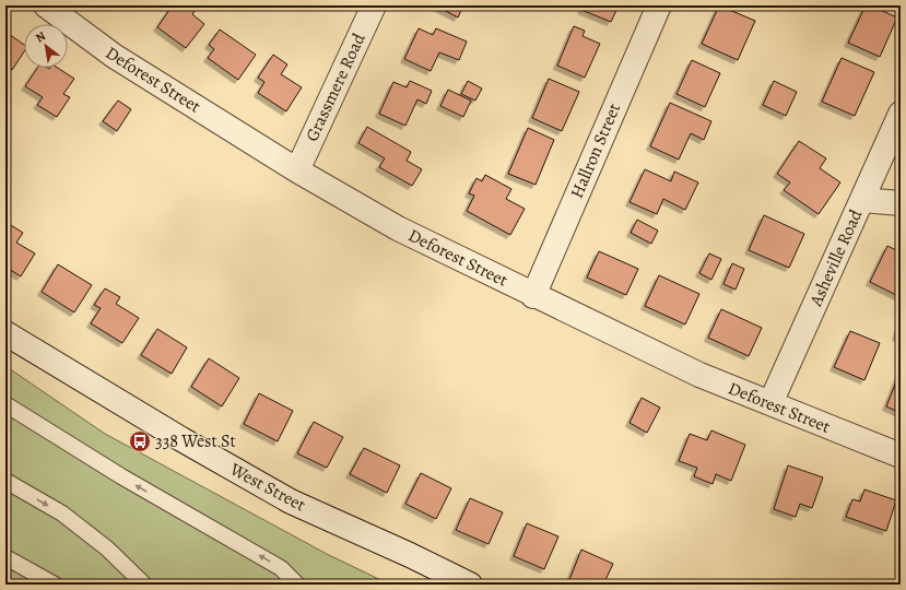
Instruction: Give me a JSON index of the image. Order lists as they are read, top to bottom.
{
  "streets": {
    "street": [
      "Deforest Street",
      "Grassmere Road",
      "Hallron Street",
      "Asheville Road",
      "West Street"
    ]
  },
  "crossings": [
    ["Deforest Street", "Grassmere Road"],
    ["Deforest Street", "Hallron Street"],
    ["Deforest Street", "Asheville Road"]
  ],
  "places": {
    "bus stop": ["338 West St"]
  },
  "north": "top left"
}
